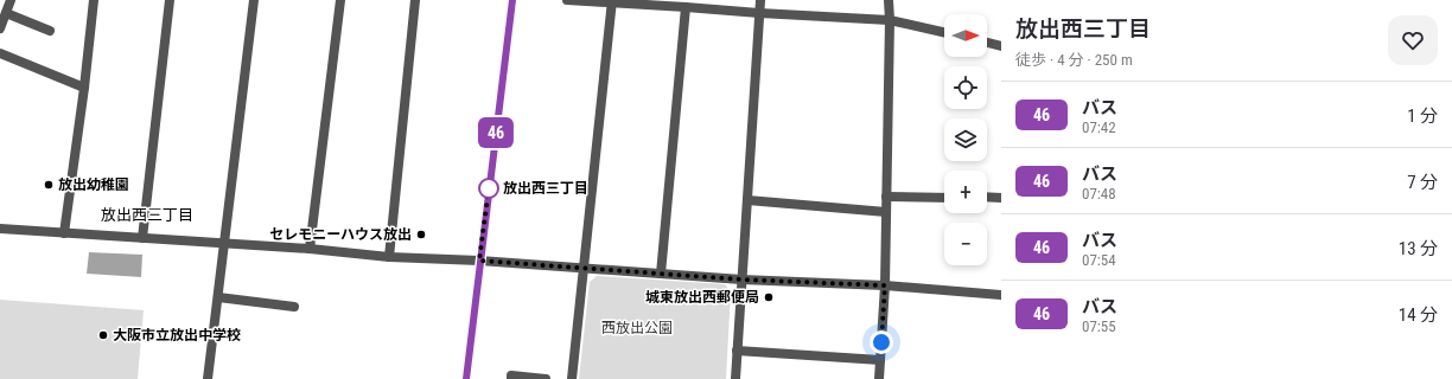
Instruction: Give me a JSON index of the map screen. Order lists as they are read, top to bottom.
{
  "districts": ["放出西三丁目"],
  "parks": ["西放出公園"],
  "places": [
    "放出幼稚園",
    "放出西三丁目",
    "セレモニーハウス放出",
    "城東放出西郵便局",
    "大阪市立放出中学校"
  ],
  "lines": ["bus line 46"],
  "north": "right",
  "page": {
    "on_map": "46",
    "heading": ["放出西三丁目", "徒歩 · 4 分 · 250 m"],
    "map_buttons": ["+", "−"],
    "list": [
      {
        "mark": "46",
        "name": "バス",
        "note": "07:42",
        "value": "1 分"
      },
      {
        "mark": "46",
        "name": "バス",
        "note": "07:48",
        "value": "7 分"
      },
      {
        "mark": "46",
        "name": "バス",
        "note": "07:54",
        "value": "13 分"
      },
      {
        "mark": "46",
        "name": "バス",
        "note": "07:55",
        "value": "14 分"
      }
    ]
  }
}
